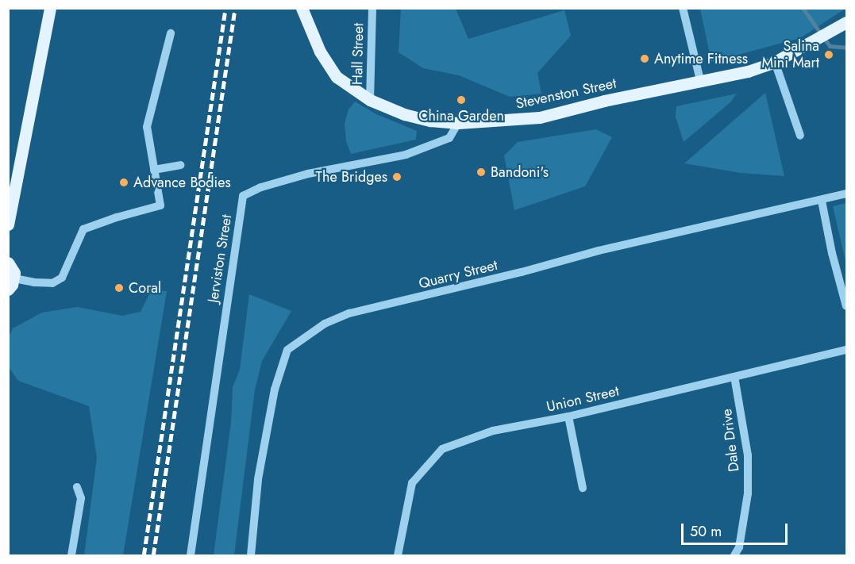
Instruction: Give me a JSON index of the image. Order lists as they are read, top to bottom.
{
  "streets": {
    "main road": ["Stevenston Street"],
    "street": [
      "Hall Street",
      "Jerviston Street",
      "Quarry Street",
      "Union Street",
      "Dale Drive"
    ]
  },
  "crossings": [
    ["Hall Street", "Stevenston Street"],
    ["Stevenston Street", "Jerviston Street"],
    ["Union Street", "Dale Drive"]
  ],
  "places": [
    "Salina Mini Mart",
    "Anytime Fitness",
    "China Garden",
    "Bandoni's",
    "The Bridges",
    "Advance Bodies",
    "Coral"
  ],
  "scale_bar": "50 m"
}
